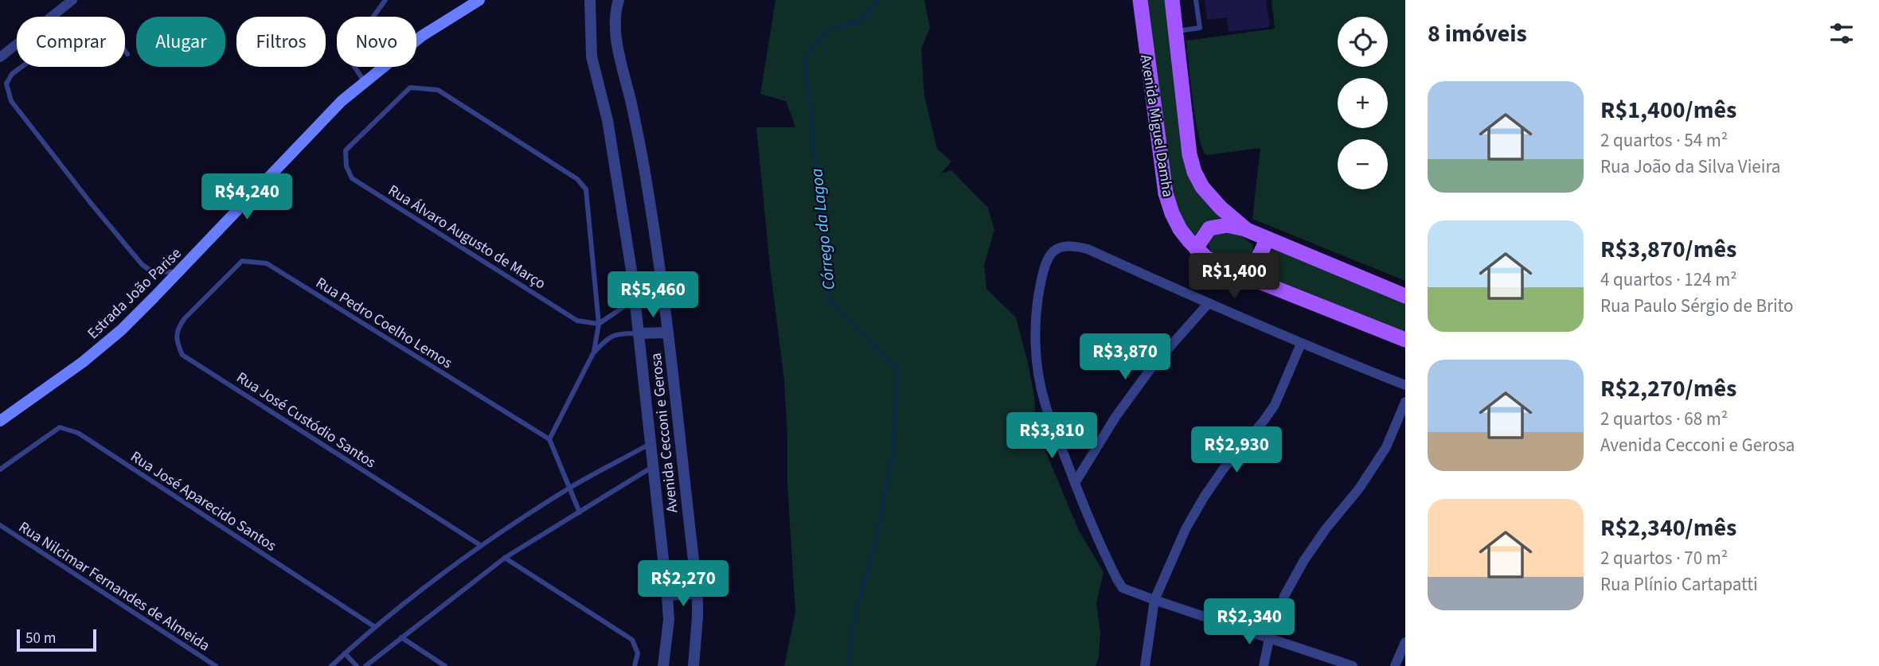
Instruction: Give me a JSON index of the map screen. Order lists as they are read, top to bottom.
{
  "streets": {
    "main road": ["Avenida Miguel Damha", "Estrada João Parise"],
    "street": ["Avenida Cecconi e Gerosa"],
    "lane": [
      "Rua Álvaro Augusto de Março",
      "Rua Pedro Coelho Lemos",
      "Rua José Custódio Santos",
      "Rua José Aparecido Santos",
      "Rua Nilcimar Fernandes de Almeida"
    ]
  },
  "crossings": [
    ["Rua Pedro Coelho Lemos", "Rua José Custódio Santos"]
  ],
  "water": ["Córrego da Lagoa"],
  "scale_bar": "50 m",
  "page": {
    "heading": "8 imóveis",
    "map_buttons": ["+", "−"],
    "chip": [
      "Comprar",
      "Alugar",
      "Filtros",
      "Novo"
    ],
    "list": [
      {
        "name": "R$1,400/mês",
        "note": "2 quartos · 54 m² · Rua João da Silva Vieira"
      },
      {
        "name": "R$3,870/mês",
        "note": "4 quartos · 124 m² · Rua Paulo Sérgio de Brito"
      },
      {
        "name": "R$2,270/mês",
        "note": "2 quartos · 68 m² · Avenida Cecconi e Gerosa"
      },
      {
        "name": "R$2,340/mês",
        "note": "2 quartos · 70 m² · Rua Plínio Cartapatti"
      }
    ],
    "price": [
      "R$4,240",
      "R$1,400",
      "R$5,460",
      "R$3,870",
      "R$3,810",
      "R$2,930",
      "R$2,270",
      "R$2,340"
    ],
    "scale": "50 m"
  }
}
